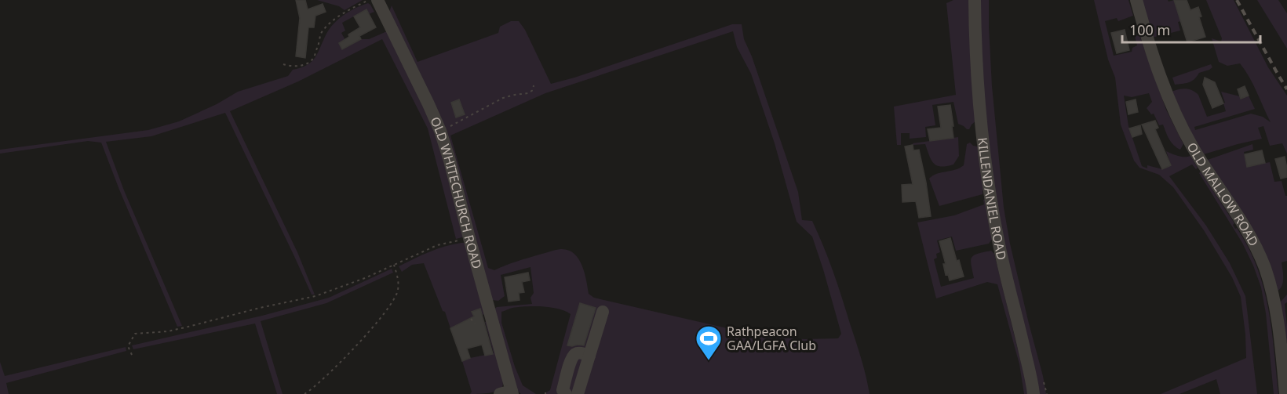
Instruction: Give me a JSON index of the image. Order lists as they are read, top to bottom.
{
  "streets": {
    "street": ["OLD WHITECHURCH ROAD", "OLD MALLOW ROAD", "KILLENDANIEL ROAD"]
  },
  "places": {
    "sports": ["Rathpeacon GAA/LGFA Club"]
  },
  "scale_bar": "100 m"
}
